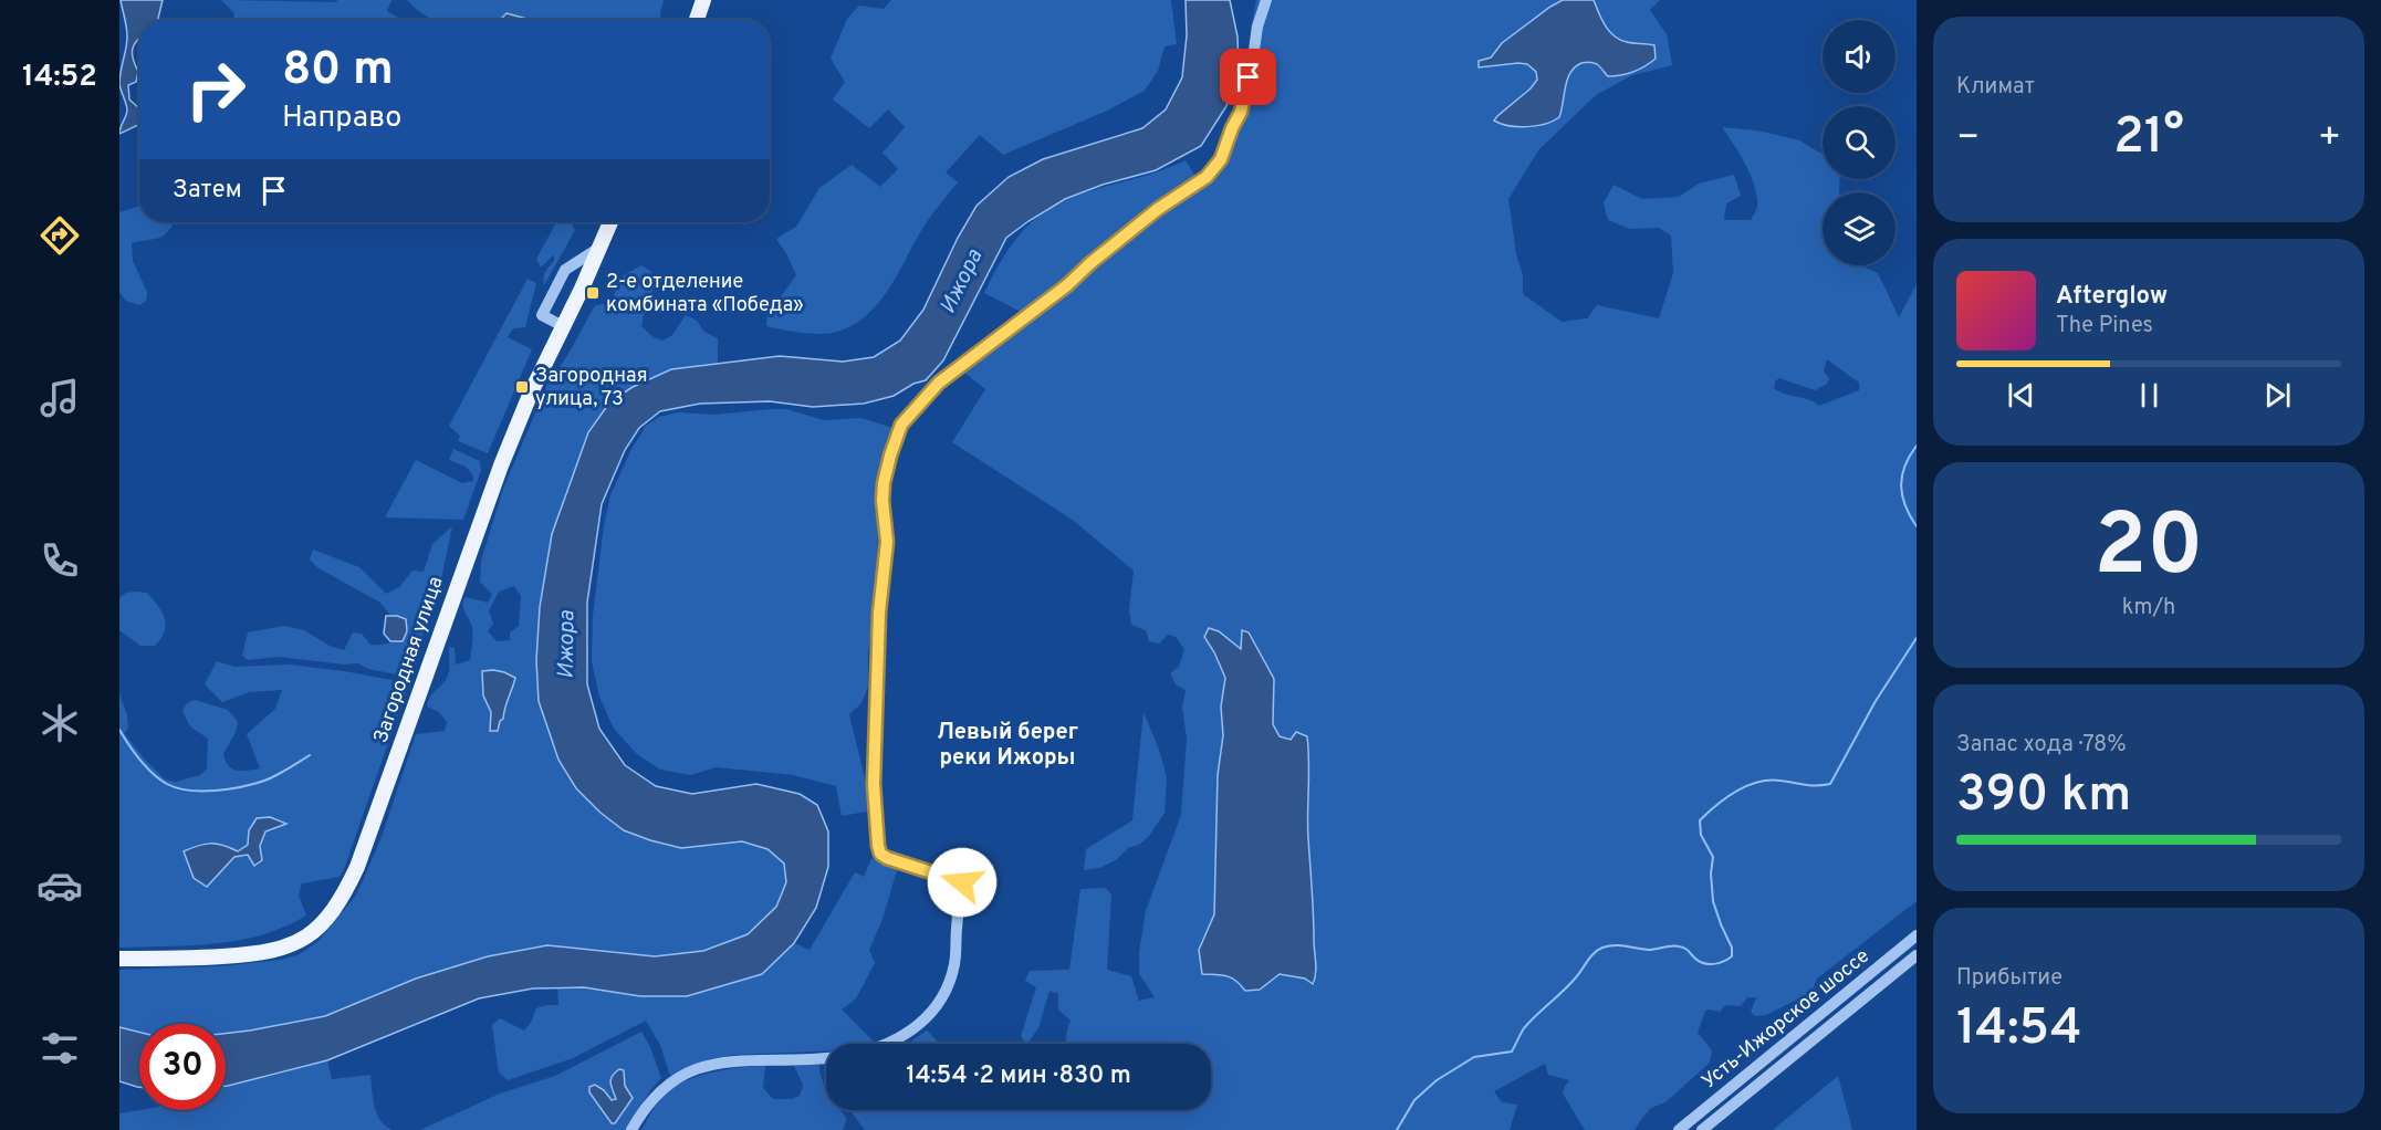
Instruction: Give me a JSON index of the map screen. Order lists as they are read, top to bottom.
{
  "streets": {
    "main road": ["Загородная улица"],
    "street": ["Усть-Ижорское шоссе"]
  },
  "districts": ["Левый берег реки Ижоры"],
  "water": ["Ижора"],
  "places": {
    "transit": ["2-е отделение комбината «Победа»", "Загородная улица, 73"]
  },
  "page": {
    "tabs": "14:52",
    "tile": [
      "Климат",
      ["20", "km/h"],
      ["Запас хода · 78%", "390 km"],
      ["Прибытие", "14:54"]
    ],
    "turn": ["80 m", "Направо"],
    "heat": ["−", "21°", "+"],
    "then": "Затем",
    "song": ["Afterglow", "The Pines"],
    "limit": "30",
    "trip": "14:54 · 2 мин · 830 m"
  }
}
